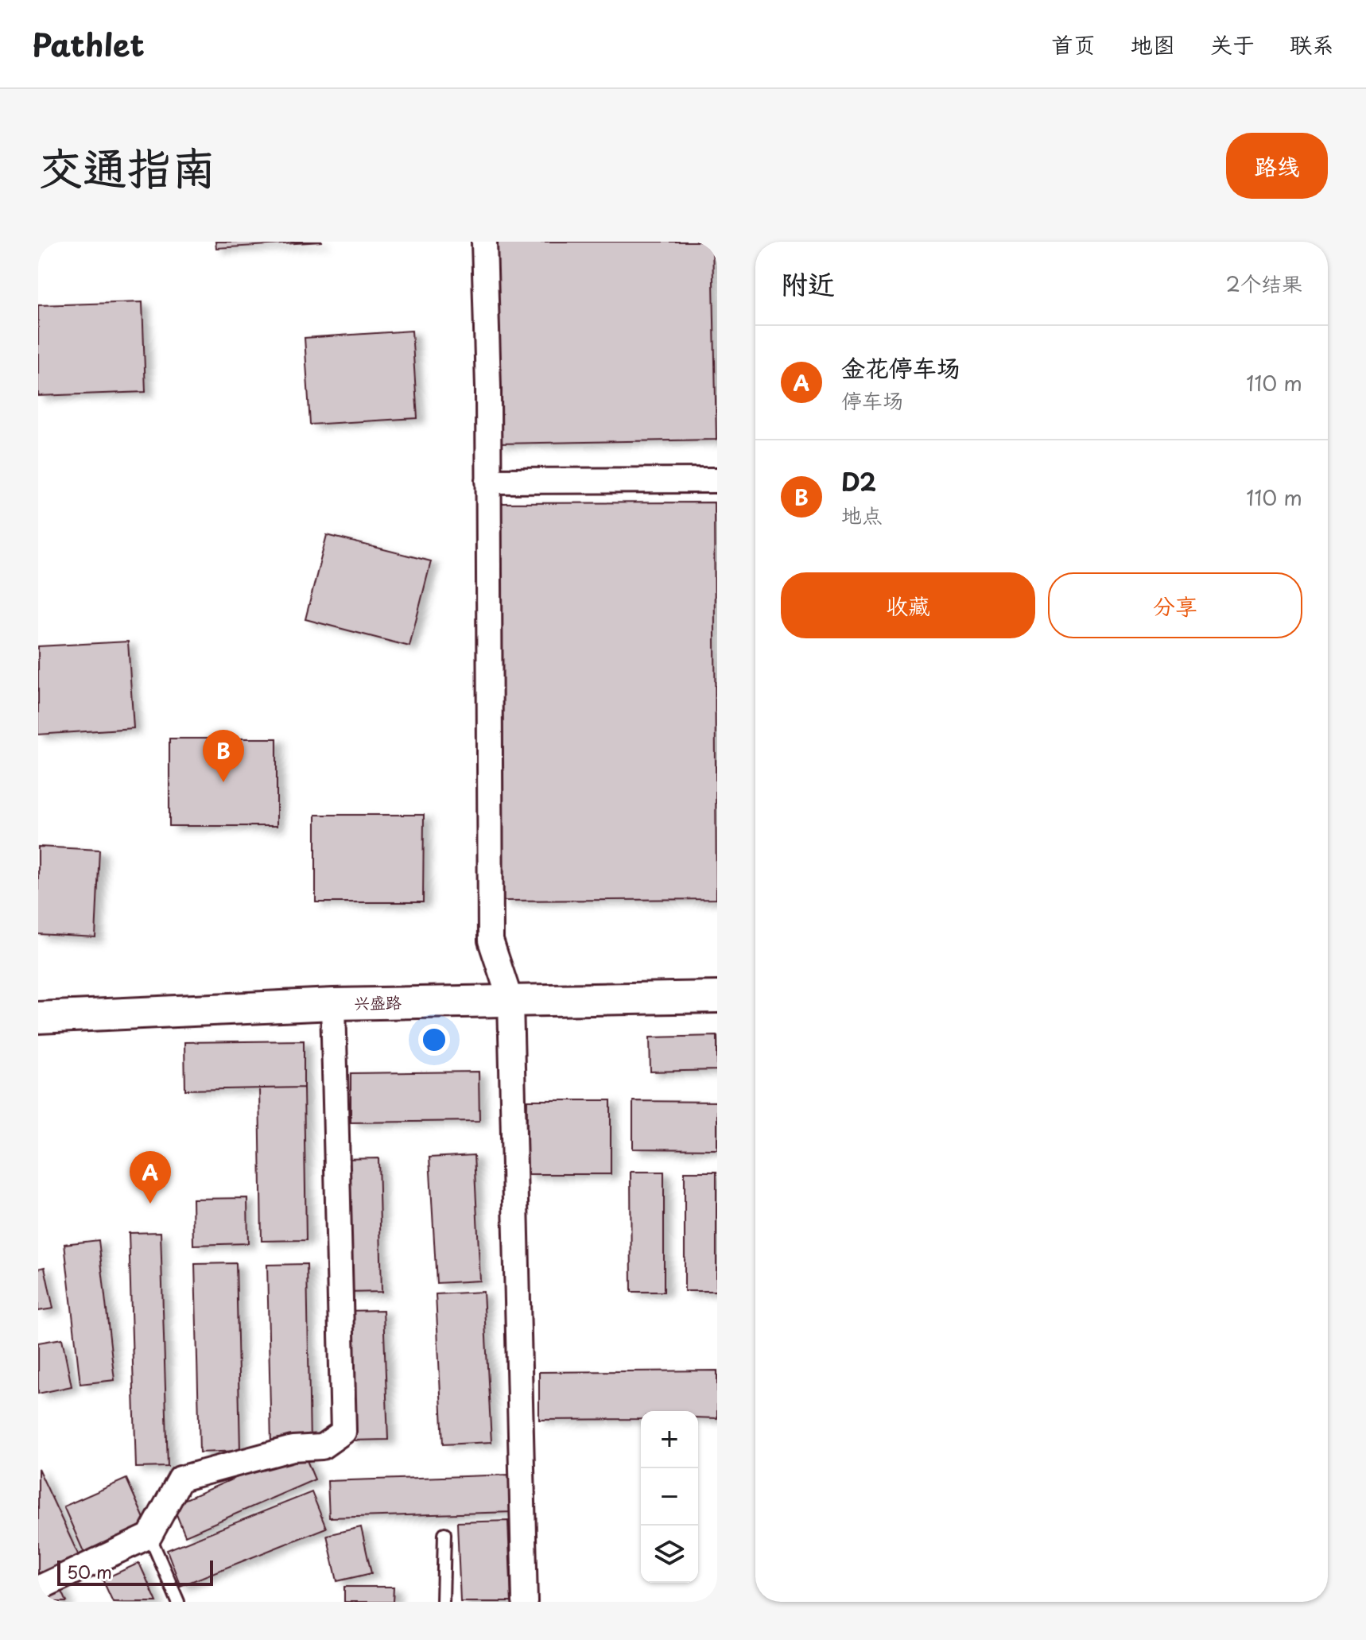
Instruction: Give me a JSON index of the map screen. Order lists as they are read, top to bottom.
{
  "streets": {
    "street": ["兴盛路"]
  },
  "scale_bar": "50 m",
  "page": {
    "header": "Pathlet",
    "nav": [
      "首页",
      "地图",
      "关于",
      "联系"
    ],
    "title": "交通指南",
    "buttons": [
      "路线",
      ["收藏", "分享"]
    ],
    "heading": ["附近", "2个结果"],
    "list": [
      {
        "mark": "A",
        "name": "金花停车场",
        "note": "停车场",
        "value": "110 m"
      },
      {
        "mark": "B",
        "name": "D2",
        "note": "地点",
        "value": "110 m"
      }
    ],
    "pins": ["B", "A"],
    "map_buttons": ["+", "−"],
    "scale": "50 m"
  }
}
